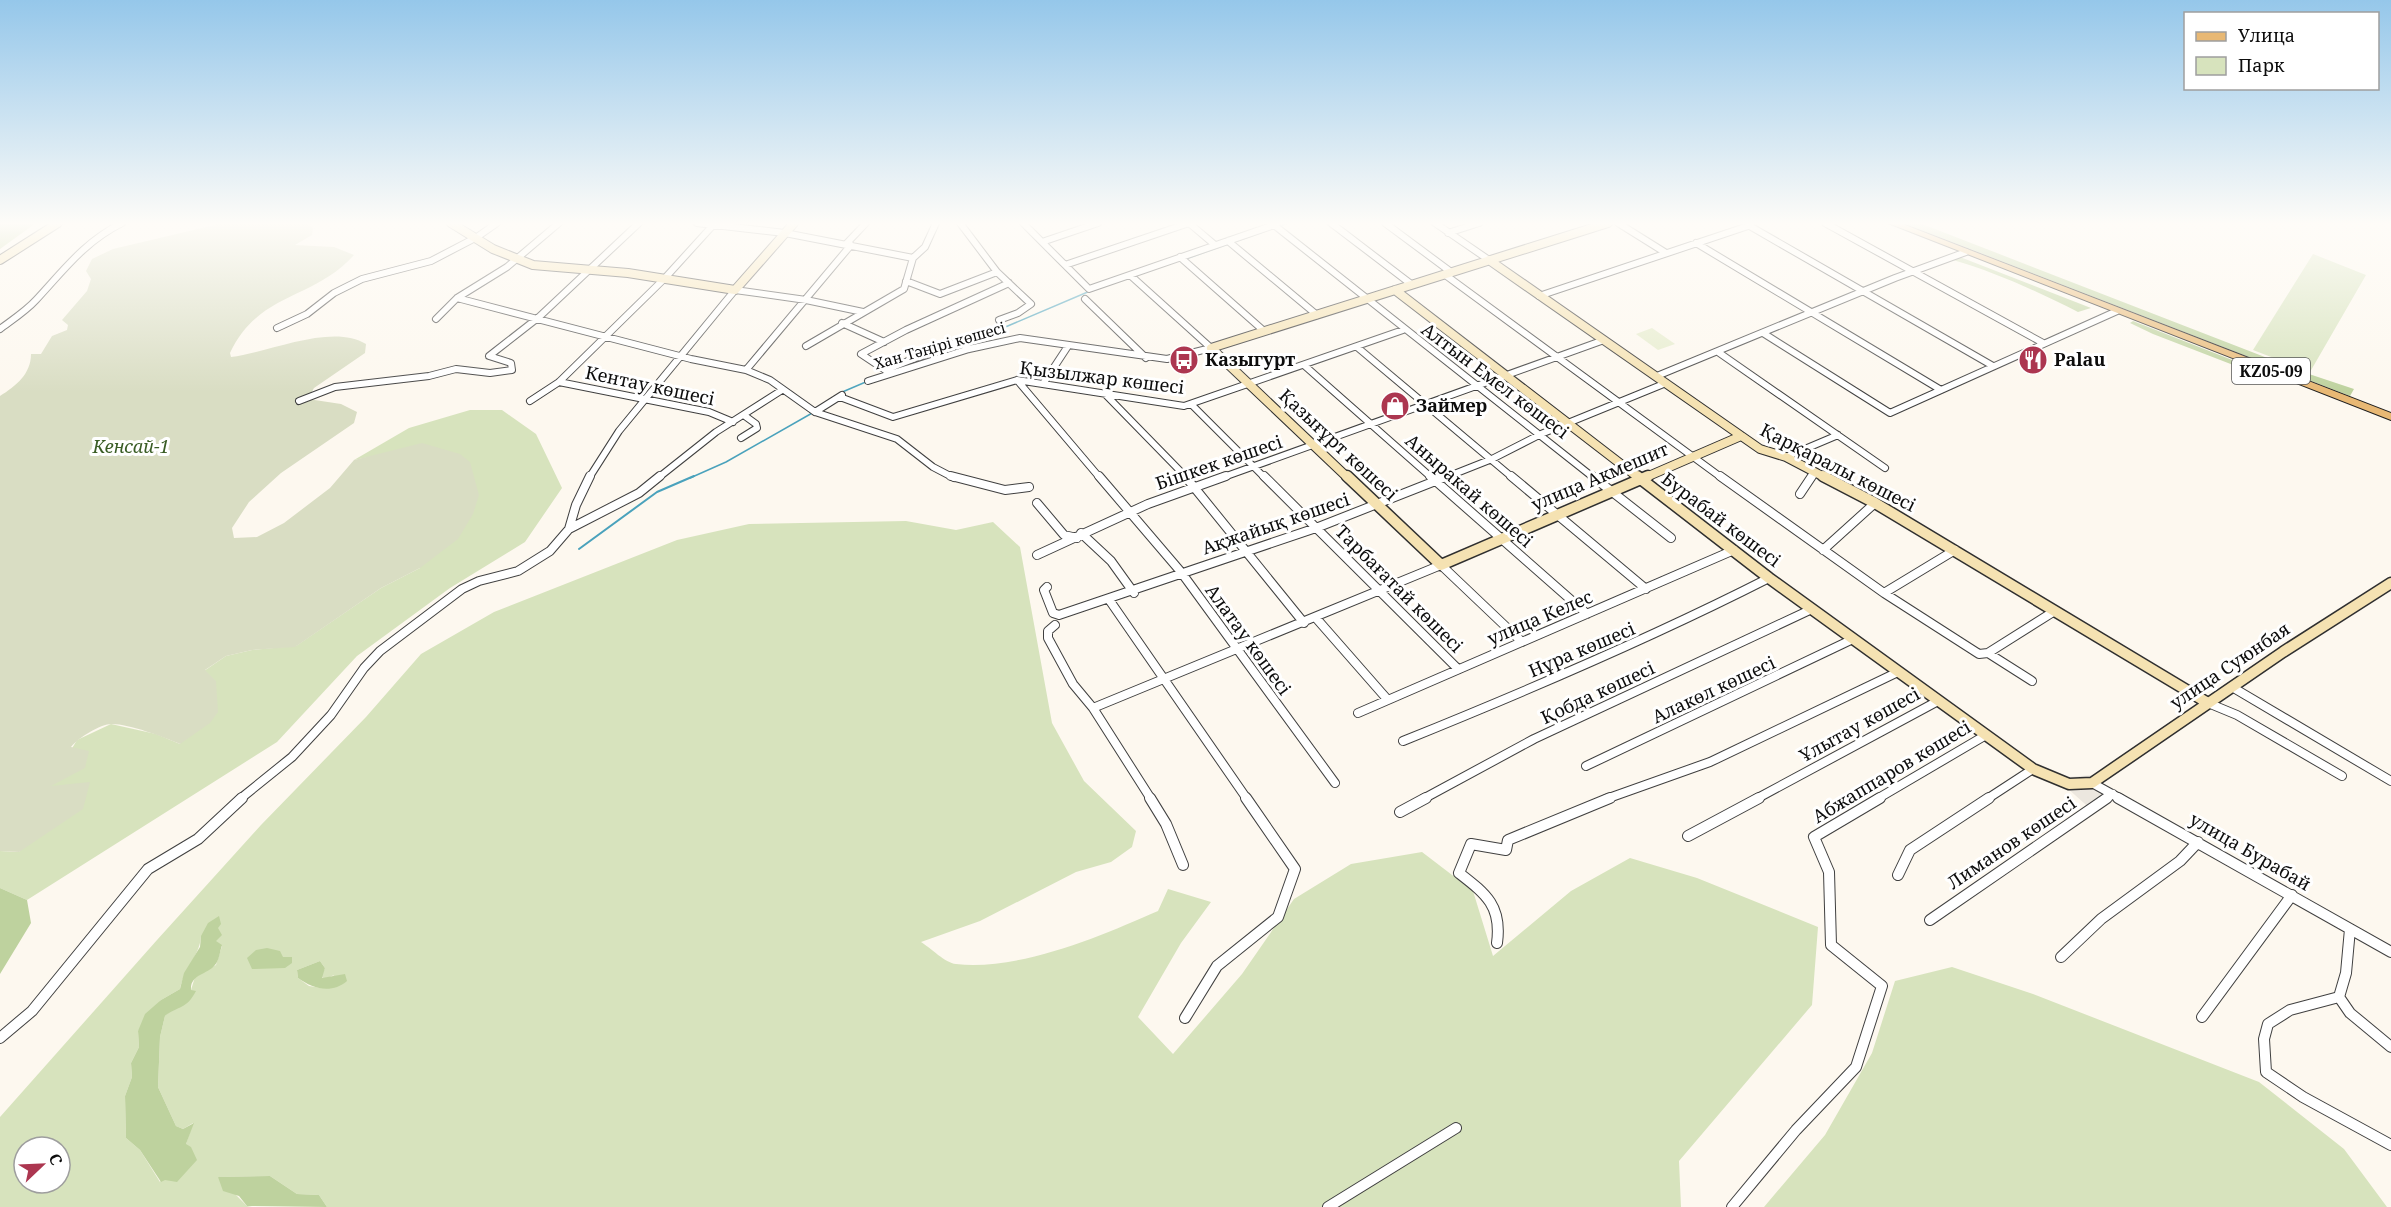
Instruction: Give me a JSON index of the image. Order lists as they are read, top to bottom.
{
  "streets": {
    "main road": ["KZ05-09"],
    "street": [
      "Хан Тәңірі көшесі",
      "Қызылжар көшесі",
      "Алтын Емел көшесі",
      "Кентау көшесі",
      "Қазығұрт көшесі",
      "Бішкек көшесі",
      "Қарқаралы көшесі",
      "улица Акмешит",
      "Аныракай көшесі",
      "Бурабай көшесі",
      "Ақжайық көшесі",
      "Тарбағатай көшесі",
      "улица Келеc",
      "Алатау көшесі",
      "Нұра көшесі",
      "улица Суюнбая",
      "Алакөл көшесі",
      "Қобда көшесі",
      "Ұлытау көшесі",
      "Абжаппаров көшесі",
      "Лиманов көшесі",
      "улица Бурабай"
    ]
  },
  "crossings": [
    ["Хан Тәңірі көшесі", "Алтын Емел көшесі"],
    ["Хан Тәңірі көшесі", "Қазығұрт көшесі"],
    ["Хан Тәңірі көшесі", "Бурабай көшесі"],
    ["Қызылжар көшесі", "Алтын Емел көшесі"],
    ["Қызылжар көшесі", "Қазығұрт көшесі"],
    ["Қызылжар көшесі", "Аныракай көшесі"],
    ["Қызылжар көшесі", "Тарбағатай көшесі"],
    ["Қызылжар көшесі", "Алатау көшесі"],
    ["Алтын Емел көшесі", "Бішкек көшесі"],
    ["Алтын Емел көшесі", "улица Акмешит"],
    ["Алтын Емел көшесі", "Ақжайық көшесі"],
    ["Қазығұрт көшесі", "Бішкек көшесі"],
    ["Қазығұрт көшесі", "улица Акмешит"],
    ["Қазығұрт көшесі", "Ақжайық көшесі"],
    ["Қазығұрт көшесі", "улица Келеc"],
    ["Бішкек көшесі", "Қарқаралы көшесі"],
    ["Бішкек көшесі", "Аныракай көшесі"],
    ["Бішкек көшесі", "Бурабай көшесі"],
    ["Бішкек көшесі", "Тарбағатай көшесі"],
    ["Бішкек көшесі", "Алатау көшесі"],
    ["Қарқаралы көшесі", "улица Акмешит"],
    ["Қарқаралы көшесі", "Ақжайық көшесі"],
    ["Қарқаралы көшесі", "улица Суюнбая"],
    ["улица Акмешит", "Аныракай көшесі"],
    ["улица Акмешит", "Бурабай көшесі"],
    ["Аныракай көшесі", "Ақжайық көшесі"],
    ["Аныракай көшесі", "улица Келеc"],
    ["Бурабай көшесі", "Ақжайық көшесі"],
    ["Бурабай көшесі", "улица Келеc"],
    ["Бурабай көшесі", "Нұра көшесі"],
    ["Бурабай көшесі", "улица Суюнбая"],
    ["Бурабай көшесі", "Алакөл көшесі"],
    ["Бурабай көшесі", "Қобда көшесі"],
    ["Бурабай көшесі", "Ұлытау көшесі"],
    ["Бурабай көшесі", "Абжаппаров көшесі"],
    ["Бурабай көшесі", "улица Бурабай"],
    ["Ақжайық көшесі", "Тарбағатай көшесі"],
    ["Ақжайық көшесі", "Алатау көшесі"],
    ["Тарбағатай көшесі", "улица Келеc"],
    ["улица Суюнбая", "улица Бурабай"],
    ["Лиманов көшесі", "улица Бурабай"]
  ],
  "parks": ["Кенсай-1"],
  "places": {
    "bus stop": ["Казыгурт"],
    "restaurant": ["Palau"],
    "shop": ["Займер"]
  },
  "legend": ["Улица", "Парк"],
  "north": "top right"
}
